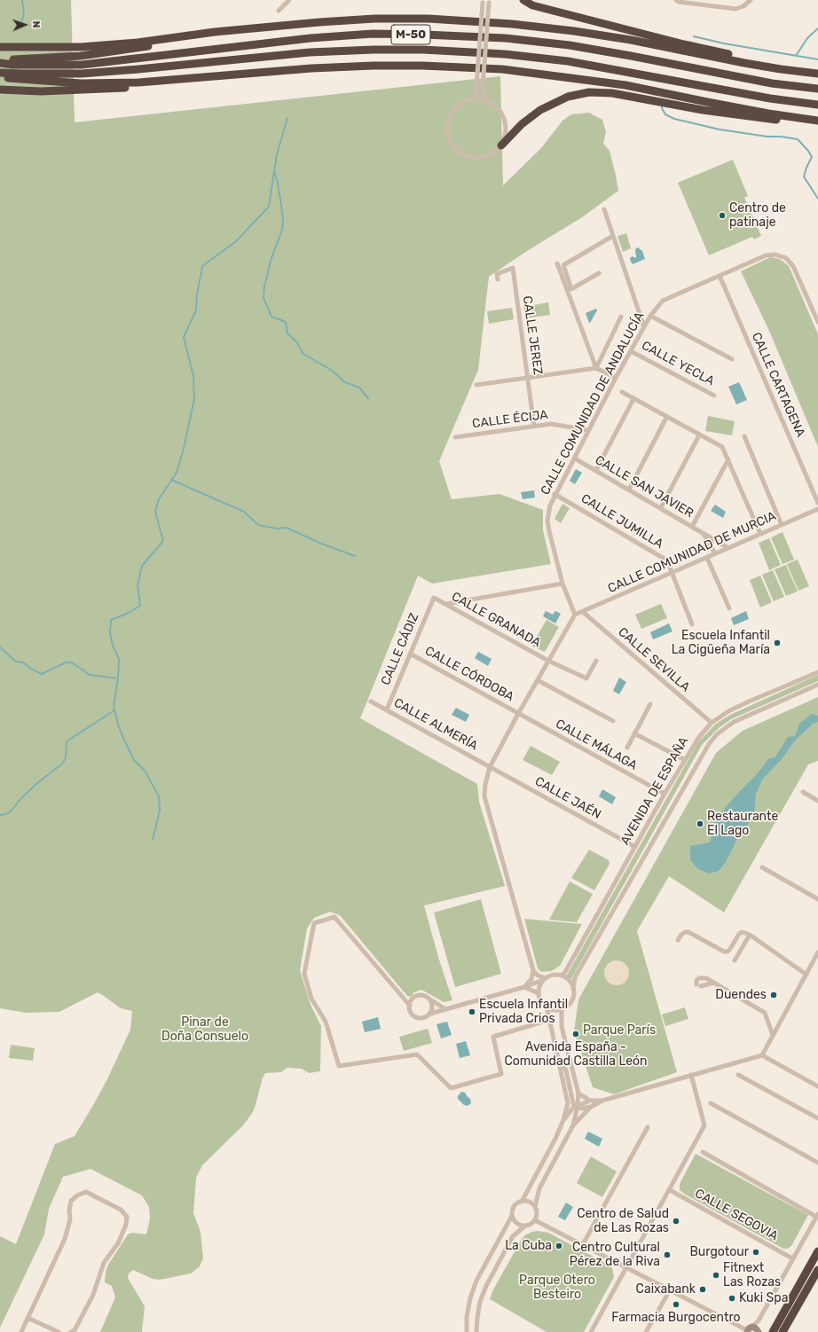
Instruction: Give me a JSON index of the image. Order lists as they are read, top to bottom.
{
  "streets": {
    "highway": ["M-50"],
    "street": [
      "CALLE JEREZ",
      "CALLE YECLA",
      "CALLE CARTAGENA",
      "CALLE COMUNIDAD DE ANDALUCÍA",
      "CALLE ÉCIJA",
      "CALLE SAN JAVIER",
      "CALLE JUMILLA",
      "CALLE COMUNIDAD DE MURCIA",
      "CALLE GRANADA",
      "CALLE CÁDIZ",
      "CALLE SEVILLA",
      "CALLE CÓRDOBA",
      "CALLE ALMERÍA",
      "CALLE MÁLAGA",
      "AVENIDA DE ESPAÑA",
      "CALLE JAÉN",
      "CALLE SEGOVIA"
    ]
  },
  "crossings": [
    ["CALLE JEREZ", "CALLE ÉCIJA"],
    ["CALLE YECLA", "CALLE COMUNIDAD DE ANDALUCÍA"],
    ["CALLE CARTAGENA", "CALLE COMUNIDAD DE ANDALUCÍA"],
    ["CALLE COMUNIDAD DE ANDALUCÍA", "CALLE ÉCIJA"],
    ["CALLE COMUNIDAD DE ANDALUCÍA", "CALLE SAN JAVIER"],
    ["CALLE COMUNIDAD DE ANDALUCÍA", "CALLE JUMILLA"],
    ["CALLE COMUNIDAD DE ANDALUCÍA", "CALLE COMUNIDAD DE MURCIA"],
    ["CALLE SAN JAVIER", "CALLE COMUNIDAD DE MURCIA"],
    ["CALLE JUMILLA", "CALLE COMUNIDAD DE MURCIA"],
    ["CALLE COMUNIDAD DE MURCIA", "CALLE SEVILLA"],
    ["CALLE GRANADA", "CALLE CÁDIZ"],
    ["CALLE CÁDIZ", "CALLE CÓRDOBA"],
    ["CALLE CÁDIZ", "CALLE ALMERÍA"],
    ["CALLE SEVILLA", "AVENIDA DE ESPAÑA"],
    ["CALLE CÓRDOBA", "CALLE MÁLAGA"],
    ["CALLE ALMERÍA", "CALLE JAÉN"],
    ["CALLE MÁLAGA", "AVENIDA DE ESPAÑA"],
    ["AVENIDA DE ESPAÑA", "CALLE JAÉN"]
  ],
  "parks": ["Pinar de Doña Consuelo", "Parque París", "Parque Otero Besteiro"],
  "places": [
    "Centro de patinaje",
    "Escuela Infantil La Cigüeña María",
    "Restaurante El Lago",
    "Duendes",
    "Escuela Infantil Privada Crios",
    "Avenida España - Comunidad Castilla León",
    "Centro de Salud de Las Rozas",
    "La Cuba",
    "Burgotour",
    "Centro Cultural Pérez de la Riva",
    "Fitnext Las Rozas",
    "Caixabank",
    "Kuki Spa",
    "Farmacia Burgocentro"
  ],
  "north": "right"
}
